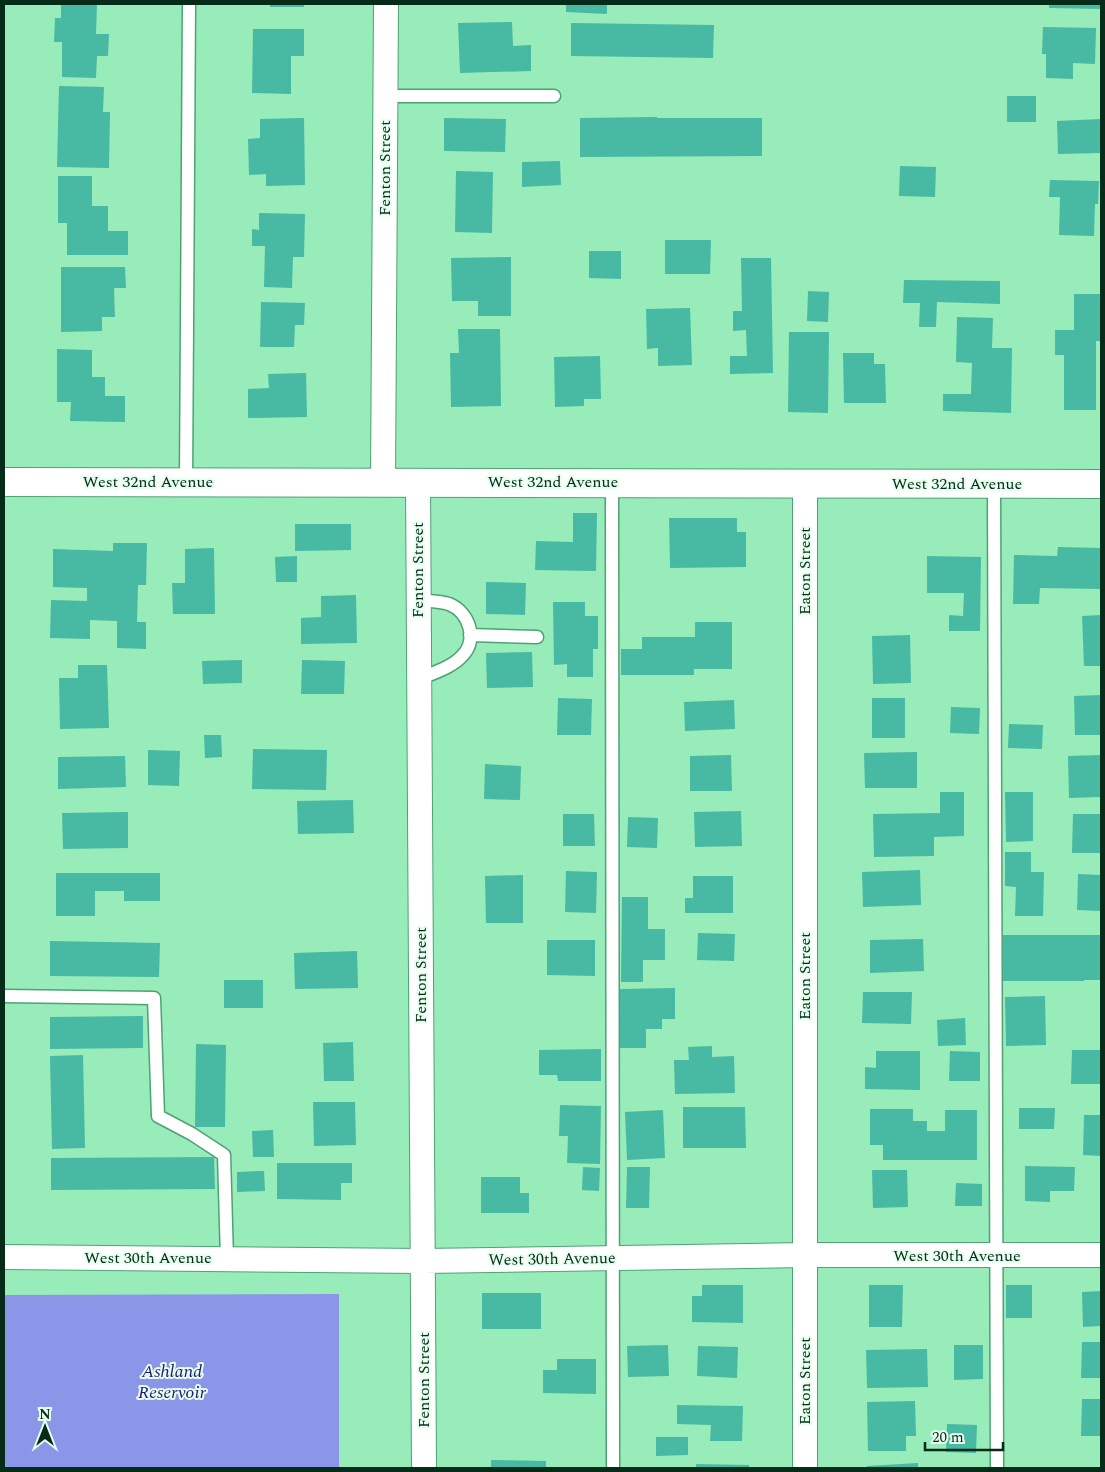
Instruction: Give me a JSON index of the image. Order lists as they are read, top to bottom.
{
  "streets": {
    "street": [
      "Fenton Street",
      "West 32nd Avenue",
      "Eaton Street",
      "West 30th Avenue"
    ]
  },
  "crossings": [
    ["Fenton Street", "West 32nd Avenue"],
    ["Fenton Street", "West 30th Avenue"],
    ["West 32nd Avenue", "Eaton Street"],
    ["Eaton Street", "West 30th Avenue"]
  ],
  "water": ["Ashland Reservoir"],
  "scale_bar": "20 m",
  "north": "top"
}
